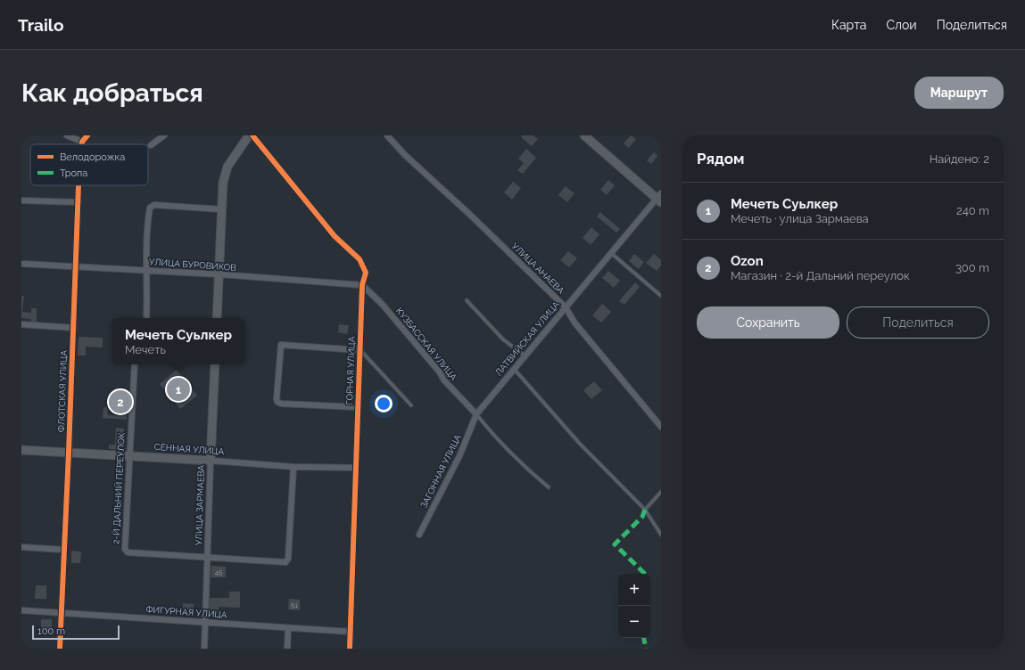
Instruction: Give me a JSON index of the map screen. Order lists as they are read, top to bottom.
{
  "streets": {
    "street": [
      "УЛИЦА БУРОВИКОВ",
      "УЛИЦА АНАЕВА",
      "ЛАТВИЙСКАЯ УЛИЦА",
      "КУЗБАССКАЯ УЛИЦА",
      "ГОРНАЯ УЛИЦА",
      "ФЛОТСКАЯ УЛИЦА",
      "СЕННАЯ УЛИЦА",
      "ЗАГОННАЯ УЛИЦА",
      "2-Й ДАЛЬНИЙ ПЕРЕУЛОК",
      "УЛИЦА ЗАРМАЕВА",
      "ФИГУРНАЯ УЛИЦА"
    ]
  },
  "crossings": [
    ["УЛИЦА БУРОВИКОВ", "КУЗБАССКАЯ УЛИЦА"],
    ["УЛИЦА БУРОВИКОВ", "ГОРНАЯ УЛИЦА"],
    ["УЛИЦА БУРОВИКОВ", "ФЛОТСКАЯ УЛИЦА"],
    ["УЛИЦА АНАЕВА", "ЛАТВИЙСКАЯ УЛИЦА"],
    ["ЛАТВИЙСКАЯ УЛИЦА", "КУЗБАССКАЯ УЛИЦА"],
    ["ЛАТВИЙСКАЯ УЛИЦА", "ЗАГОННАЯ УЛИЦА"],
    ["КУЗБАССКАЯ УЛИЦА", "ГОРНАЯ УЛИЦА"],
    ["КУЗБАССКАЯ УЛИЦА", "ЗАГОННАЯ УЛИЦА"],
    ["ГОРНАЯ УЛИЦА", "СЕННАЯ УЛИЦА"],
    ["ГОРНАЯ УЛИЦА", "ФИГУРНАЯ УЛИЦА"],
    ["ФЛОТСКАЯ УЛИЦА", "СЕННАЯ УЛИЦА"],
    ["ФЛОТСКАЯ УЛИЦА", "ФИГУРНАЯ УЛИЦА"],
    ["СЕННАЯ УЛИЦА", "2-Й ДАЛЬНИЙ ПЕРЕУЛОК"],
    ["СЕННАЯ УЛИЦА", "УЛИЦА ЗАРМАЕВА"],
    ["2-Й ДАЛЬНИЙ ПЕРЕУЛОК", "УЛИЦА ЗАРМАЕВА"],
    ["УЛИЦА ЗАРМАЕВА", "ФИГУРНАЯ УЛИЦА"]
  ],
  "house_numbers": ["45", "51"],
  "legend": ["Велодорожка", "Тропа"],
  "scale_bar": "100 m",
  "page": {
    "header": "Trailo",
    "nav": ["Карта", "Слои", "Поделиться"],
    "buttons": [
      "Маршрут",
      ["Сохранить", "Поделиться"]
    ],
    "title": "Как добраться",
    "heading": ["Рядом", "Найдено: 2"],
    "list": [
      {
        "mark": "1",
        "name": "Мечеть Суьлкер",
        "note": "Мечеть · улица Зармаева",
        "value": "240 m"
      },
      {
        "mark": "2",
        "name": "Ozon",
        "note": "Магазин · 2-й Дальний переулок",
        "value": "300 m"
      }
    ],
    "popup": ["Мечеть Суьлкер", "Мечеть"],
    "pins": ["1", "2"],
    "map_buttons": ["+", "−"],
    "scale": "100 m"
  }
}
